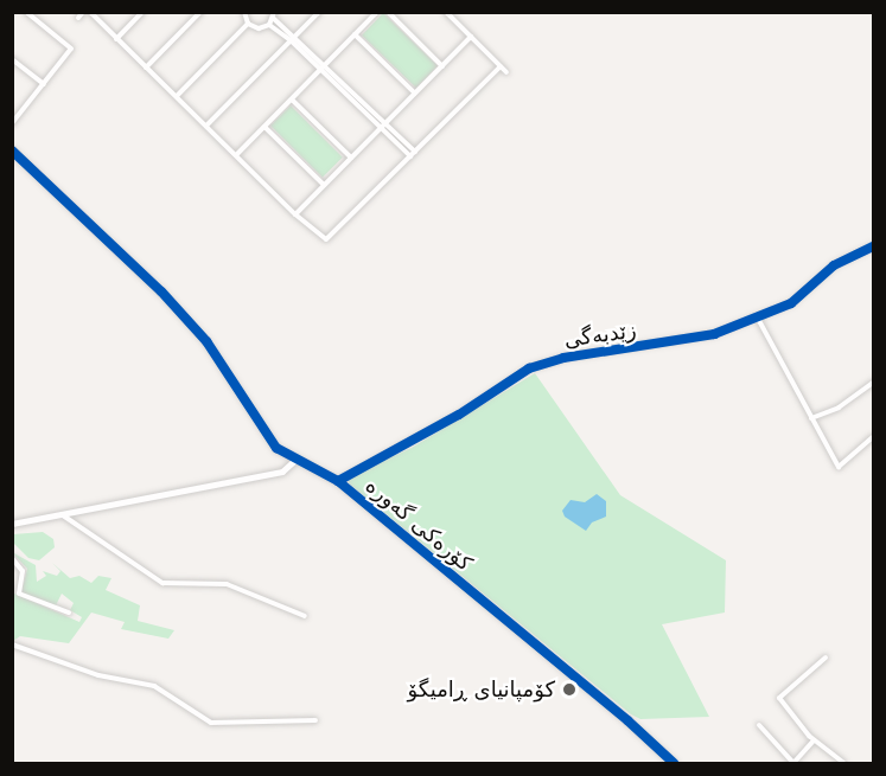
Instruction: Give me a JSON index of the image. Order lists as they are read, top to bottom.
{
  "streets": {
    "street": ["زێدبەگی", "کۆرەکی گەورە"]
  },
  "crossings": [
    ["زێدبەگی", "کۆرەکی گەورە"]
  ],
  "places": ["کۆمپانیای ڕامیگۆ"]
}
